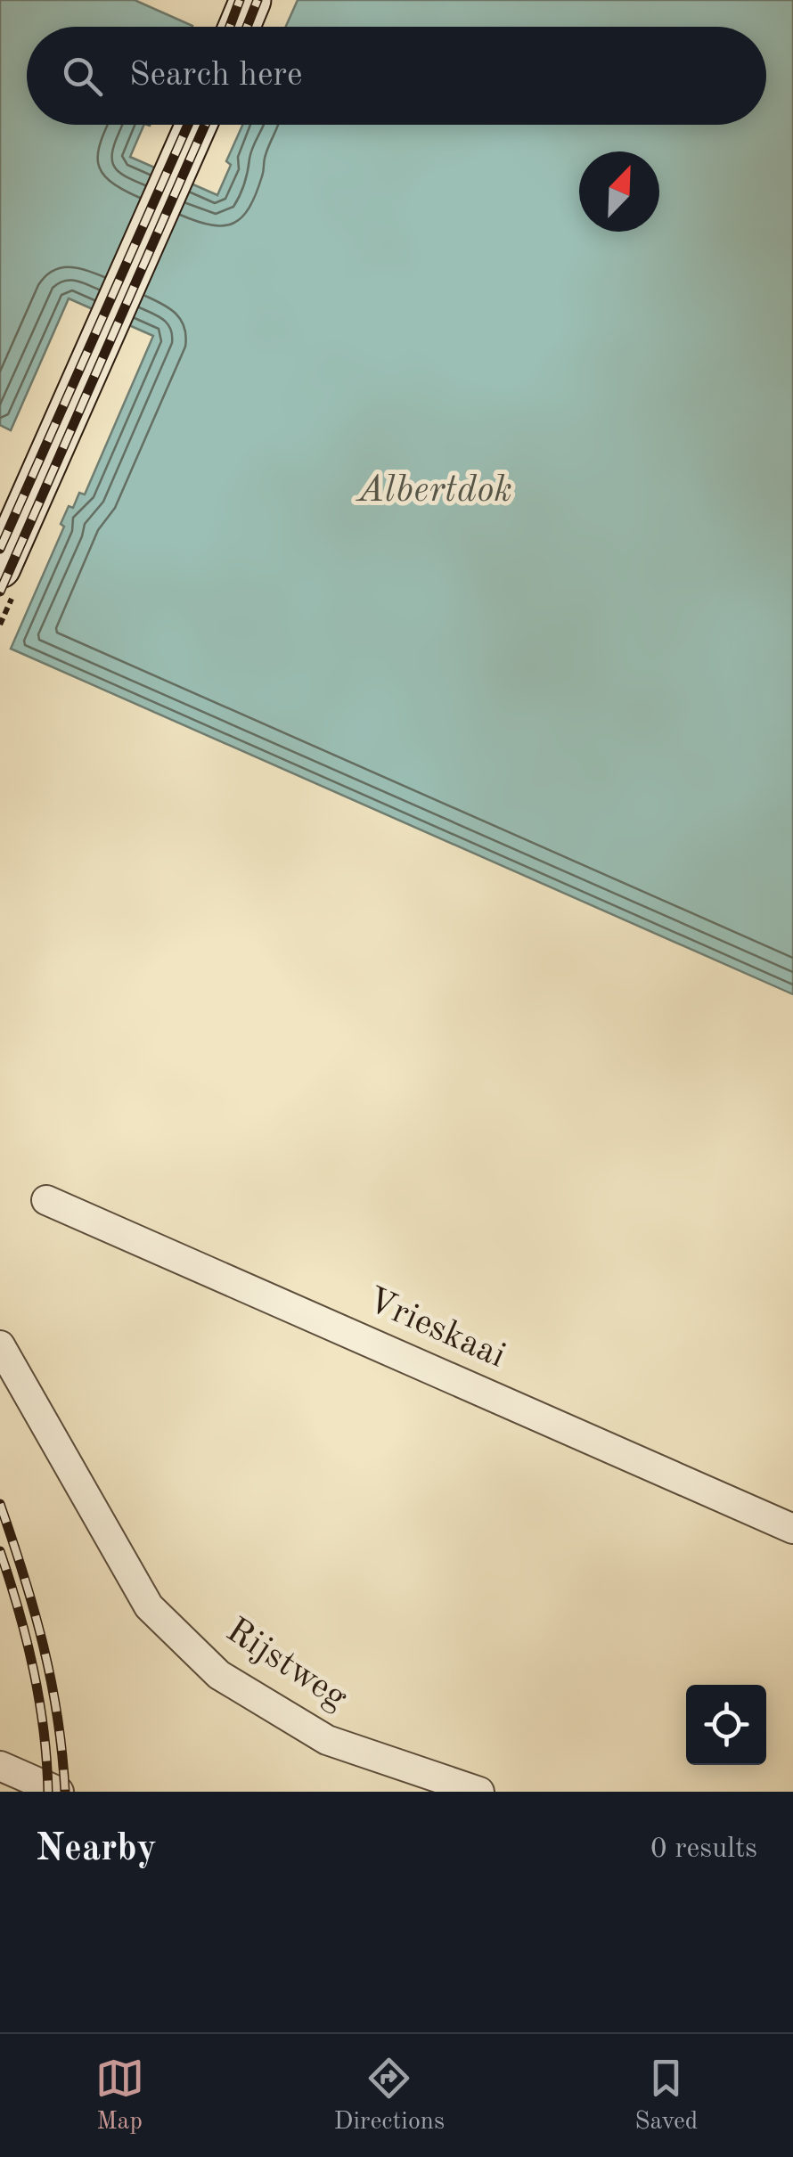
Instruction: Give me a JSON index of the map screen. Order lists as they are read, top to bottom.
{
  "streets": {
    "street": ["Vrieskaai", "Rijstweg"]
  },
  "water": ["Albertdok"],
  "north": "top right",
  "page": {
    "search": "Search here",
    "heading": ["Nearby", "0 results"],
    "nav": ["Map", "Directions", "Saved"]
  }
}
